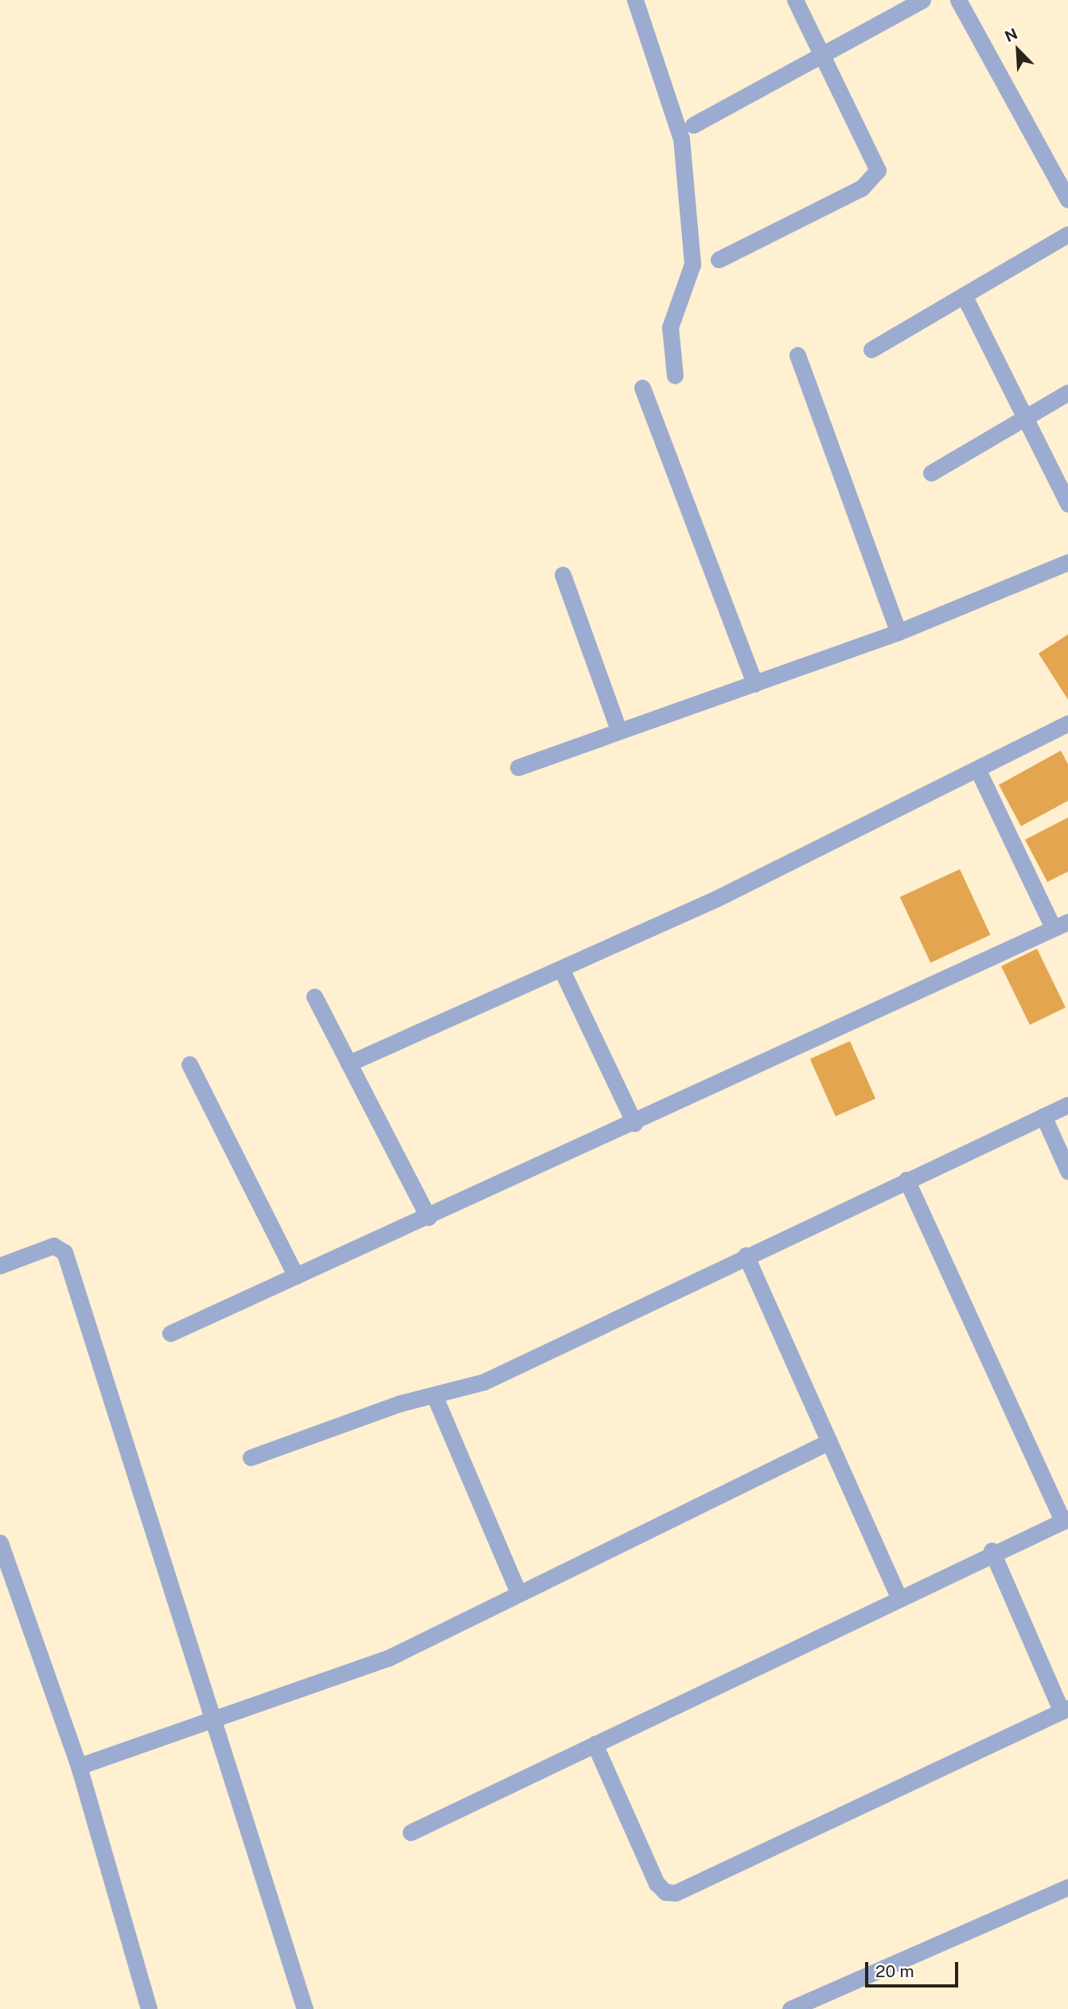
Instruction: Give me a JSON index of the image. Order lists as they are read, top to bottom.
{
  "scale_bar": "20 m",
  "north": "top left"
}
